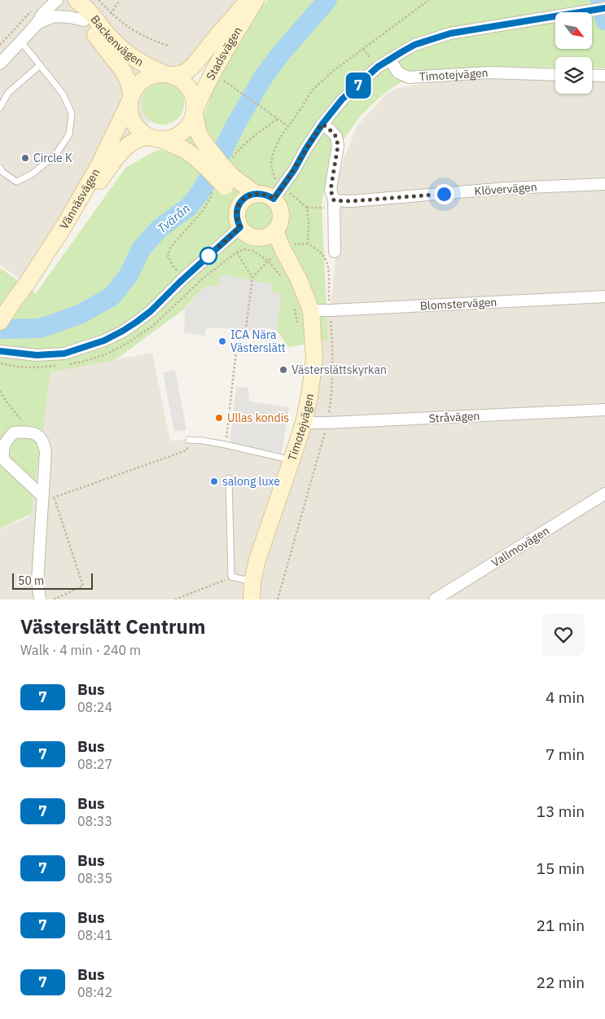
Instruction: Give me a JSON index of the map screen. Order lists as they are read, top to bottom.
{
  "streets": {
    "street": [
      "Backenvägen",
      "Stadsvägen",
      "Timotejvägen",
      "Klövervägen",
      "Vännäsvägen",
      "Blomstervägen",
      "Stråvägen",
      "Vallmovägen"
    ]
  },
  "crossings": [
    ["Backenvägen", "Stadsvägen"],
    ["Backenvägen", "Vännäsvägen"],
    ["Stadsvägen", "Vännäsvägen"],
    ["Timotejvägen", "Blomstervägen"],
    ["Timotejvägen", "Stråvägen"]
  ],
  "water": ["Tvärån"],
  "places": [
    "Circle K",
    "ICA Nära Västerslätt",
    "Västerslättskyrkan",
    "Ullas kondis",
    "salong luxe"
  ],
  "lines": ["bus line 7"],
  "scale_bar": "50 m",
  "north": "bottom right",
  "page": {
    "on_map": "7",
    "scale": "50 m",
    "heading": ["Västerslätt Centrum", "Walk · 4 min · 240 m"],
    "list": [
      {
        "mark": "7",
        "name": "Bus",
        "note": "08:24",
        "value": "4 min"
      },
      {
        "mark": "7",
        "name": "Bus",
        "note": "08:27",
        "value": "7 min"
      },
      {
        "mark": "7",
        "name": "Bus",
        "note": "08:33",
        "value": "13 min"
      },
      {
        "mark": "7",
        "name": "Bus",
        "note": "08:35",
        "value": "15 min"
      },
      {
        "mark": "7",
        "name": "Bus",
        "note": "08:41",
        "value": "21 min"
      },
      {
        "mark": "7",
        "name": "Bus",
        "note": "08:42",
        "value": "22 min"
      }
    ]
  }
}
